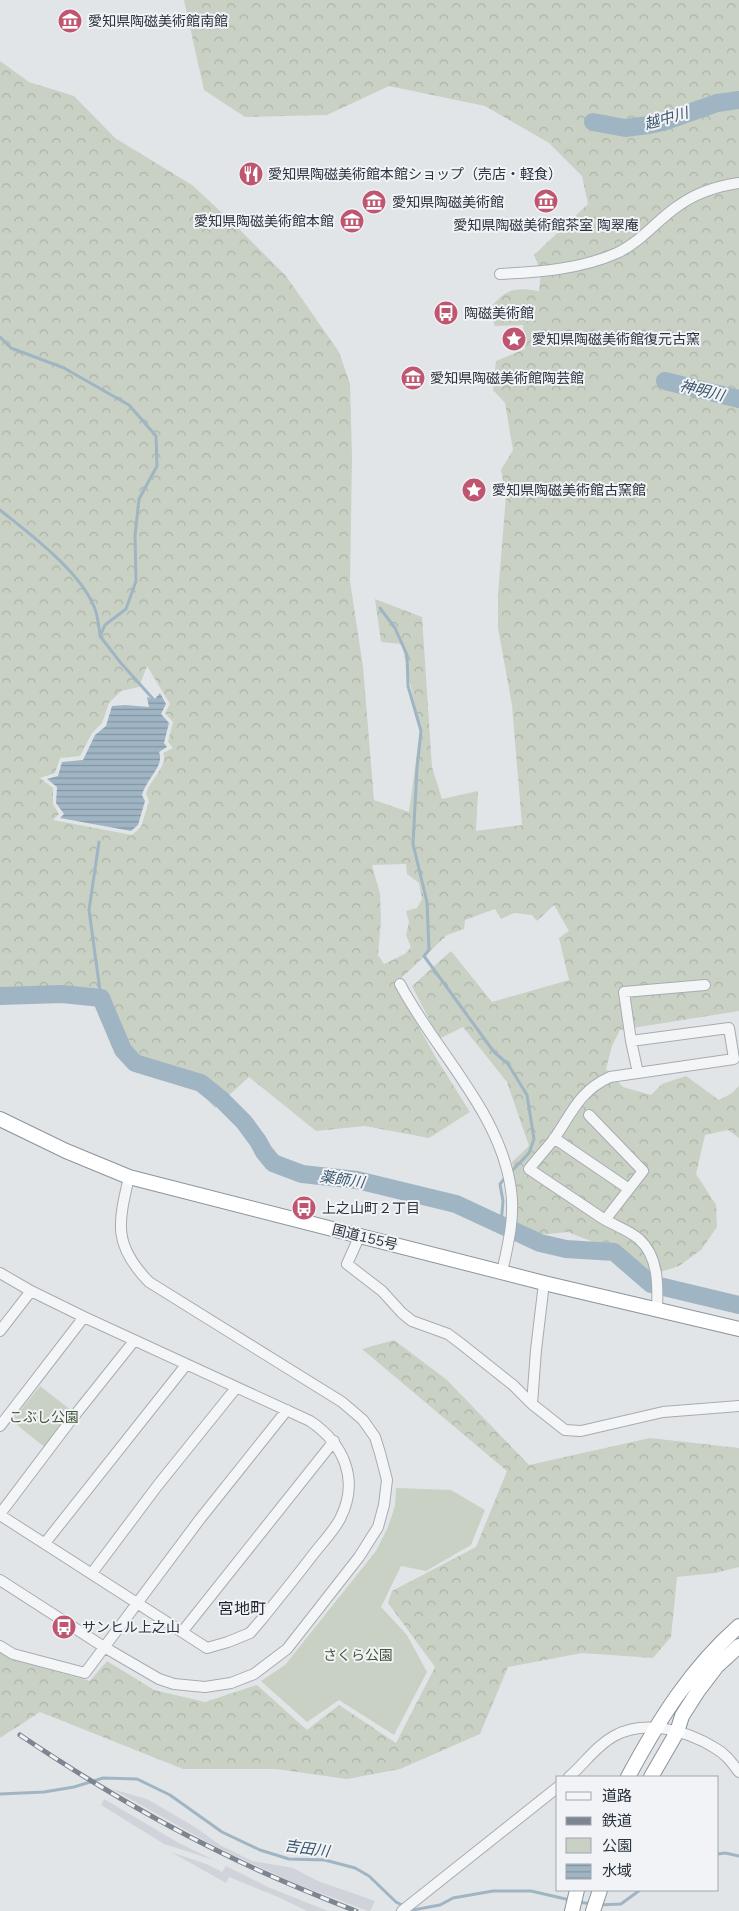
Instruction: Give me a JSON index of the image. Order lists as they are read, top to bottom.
{
  "streets": {
    "highway": ["国道155号"]
  },
  "districts": ["宮地町"],
  "water": [
    "越中川",
    "神明川",
    "薬師川",
    "吉田川"
  ],
  "parks": ["こぶし公園", "さくら公園"],
  "places": {
    "museum": [
      "愛知県陶磁美術館南館",
      "愛知県陶磁美術館茶室 陶翠庵",
      "愛知県陶磁美術館",
      "愛知県陶磁美術館本館",
      "愛知県陶磁美術館陶芸館"
    ],
    "restaurant": ["愛知県陶磁美術館本館ショップ（売店・軽食）"],
    "bus stop": ["陶磁美術館", "上之山町２丁目", "サンヒル上之山"],
    "place": ["愛知県陶磁美術館復元古窯", "愛知県陶磁美術館古窯館"]
  },
  "legend": [
    "道路",
    "鉄道",
    "公園",
    "水域"
  ]
}
